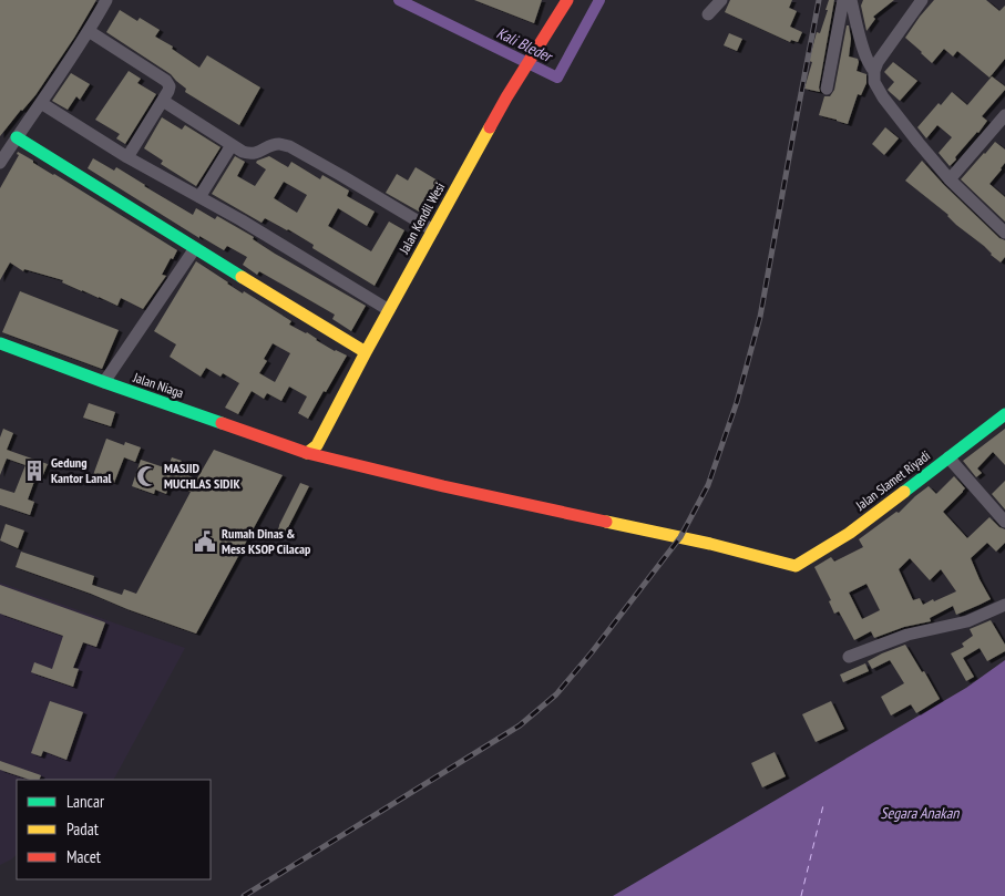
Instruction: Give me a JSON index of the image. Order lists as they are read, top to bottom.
{
  "streets": {
    "street": ["Jalan Kendil Wesi", "Jalan Niaga", "Jalan Slamet Riyadi"]
  },
  "crossings": [
    ["Jalan Kendil Wesi", "Jalan Niaga"],
    ["Jalan Niaga", "Jalan Slamet Riyadi"]
  ],
  "water": ["Kali Bleder", "Segara Anakan"],
  "places": {
    "building": ["Gedung Kantor Lanal"],
    "mosque": ["MASJID MUCHLAS SIDIK"],
    "public building": ["Rumah Dinas & Mess KSOP Cilacap"]
  },
  "legend": ["Lancar", "Padat", "Macet"]
}
